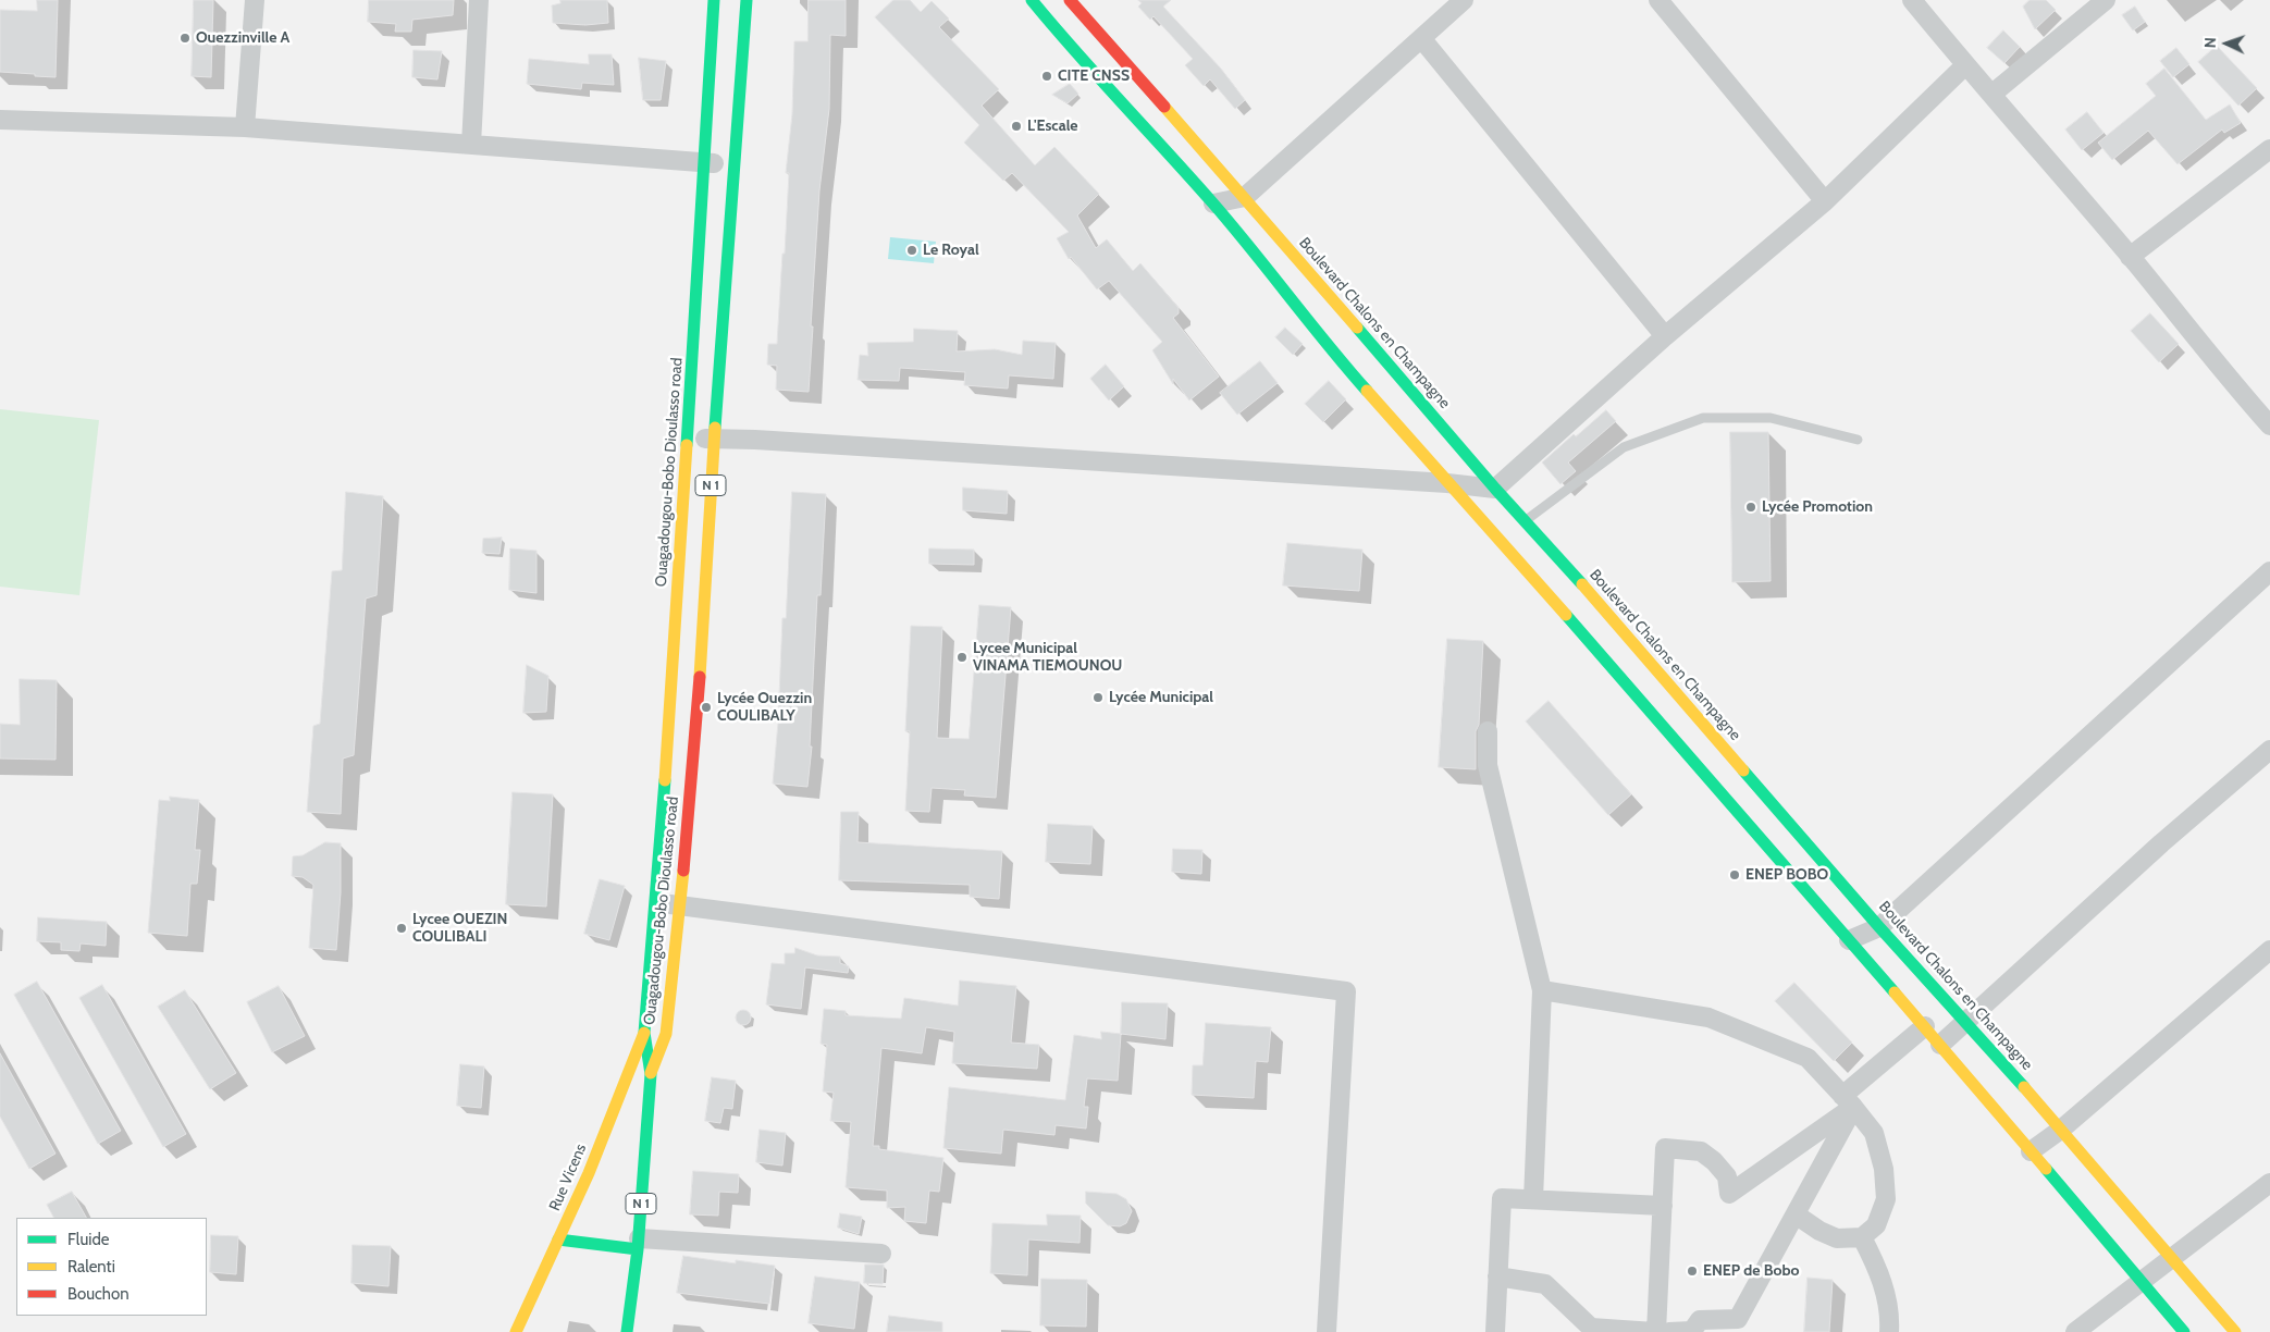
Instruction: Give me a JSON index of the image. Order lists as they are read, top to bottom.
{
  "streets": {
    "main road": [
      "Boulevard Chalons en Champagne",
      "Ouagadougou-Bobo Dioulasso road",
      "N 1",
      "Rue Vicens"
    ]
  },
  "crossings": [
    ["Ouagadougou-Bobo Dioulasso road", "N 1"],
    ["Ouagadougou-Bobo Dioulasso road", "Rue Vicens"]
  ],
  "places": [
    "Ouezzinville A",
    "CITE CNSS",
    "L'Escale",
    "Le Royal",
    "Lycée Promotion",
    "Lycee Municipal VINAMA TIEMOUNOU",
    "Lycée Municipal",
    "Lycée Ouezzin COULIBALY",
    "ENEP BOBO",
    "Lycee OUEZIN COULIBALI",
    "ENEP de Bobo"
  ],
  "legend": ["Fluide", "Ralenti", "Bouchon"],
  "north": "left"
}
